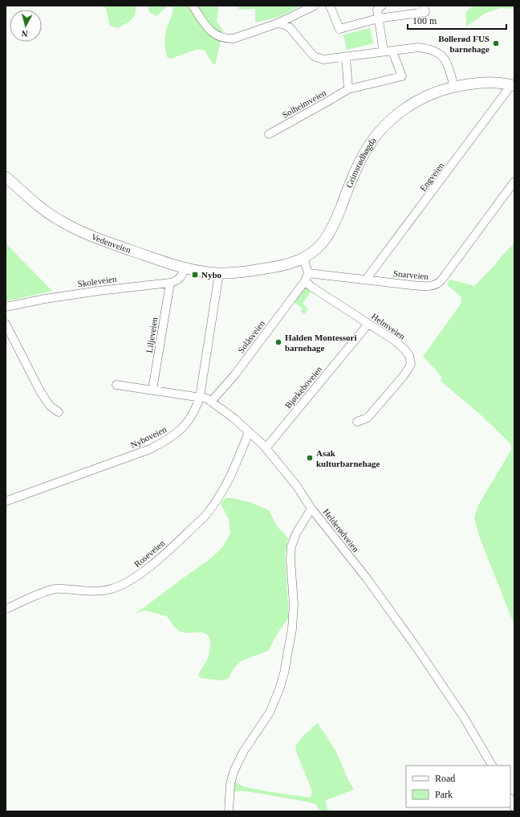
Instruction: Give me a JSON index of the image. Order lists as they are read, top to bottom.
{
  "streets": {
    "main road": ["Grimsrødhøgda", "Vedenveien"],
    "street": [
      "Solheimveien",
      "Engveien",
      "Snarveien",
      "Skoleveien",
      "Helmveien",
      "Liljeveien",
      "Solåsveien",
      "Bjørkeboveien",
      "Nyboveien",
      "Helderødveien",
      "Roseveien"
    ]
  },
  "crossings": [
    ["Grimsrødhøgda", "Engveien"],
    ["Grimsrødhøgda", "Vedenveien"],
    ["Engveien", "Snarveien"],
    ["Vedenveien", "Nyboveien"],
    ["Skoleveien", "Liljeveien"],
    ["Helmveien", "Solåsveien"],
    ["Helmveien", "Bjørkeboveien"],
    ["Liljeveien", "Helderødveien"],
    ["Solåsveien", "Helderødveien"],
    ["Bjørkeboveien", "Helderødveien"],
    ["Nyboveien", "Helderødveien"],
    ["Helderødveien", "Roseveien"]
  ],
  "places": {
    "other": ["Bollerød FUS barnehage", "Halden Montessori barnehage", "Asak kulturbarnehage"],
    "transit": ["Nybo"]
  },
  "legend": ["Road", "Park"],
  "scale_bar": "100 m",
  "north": "bottom"
}
